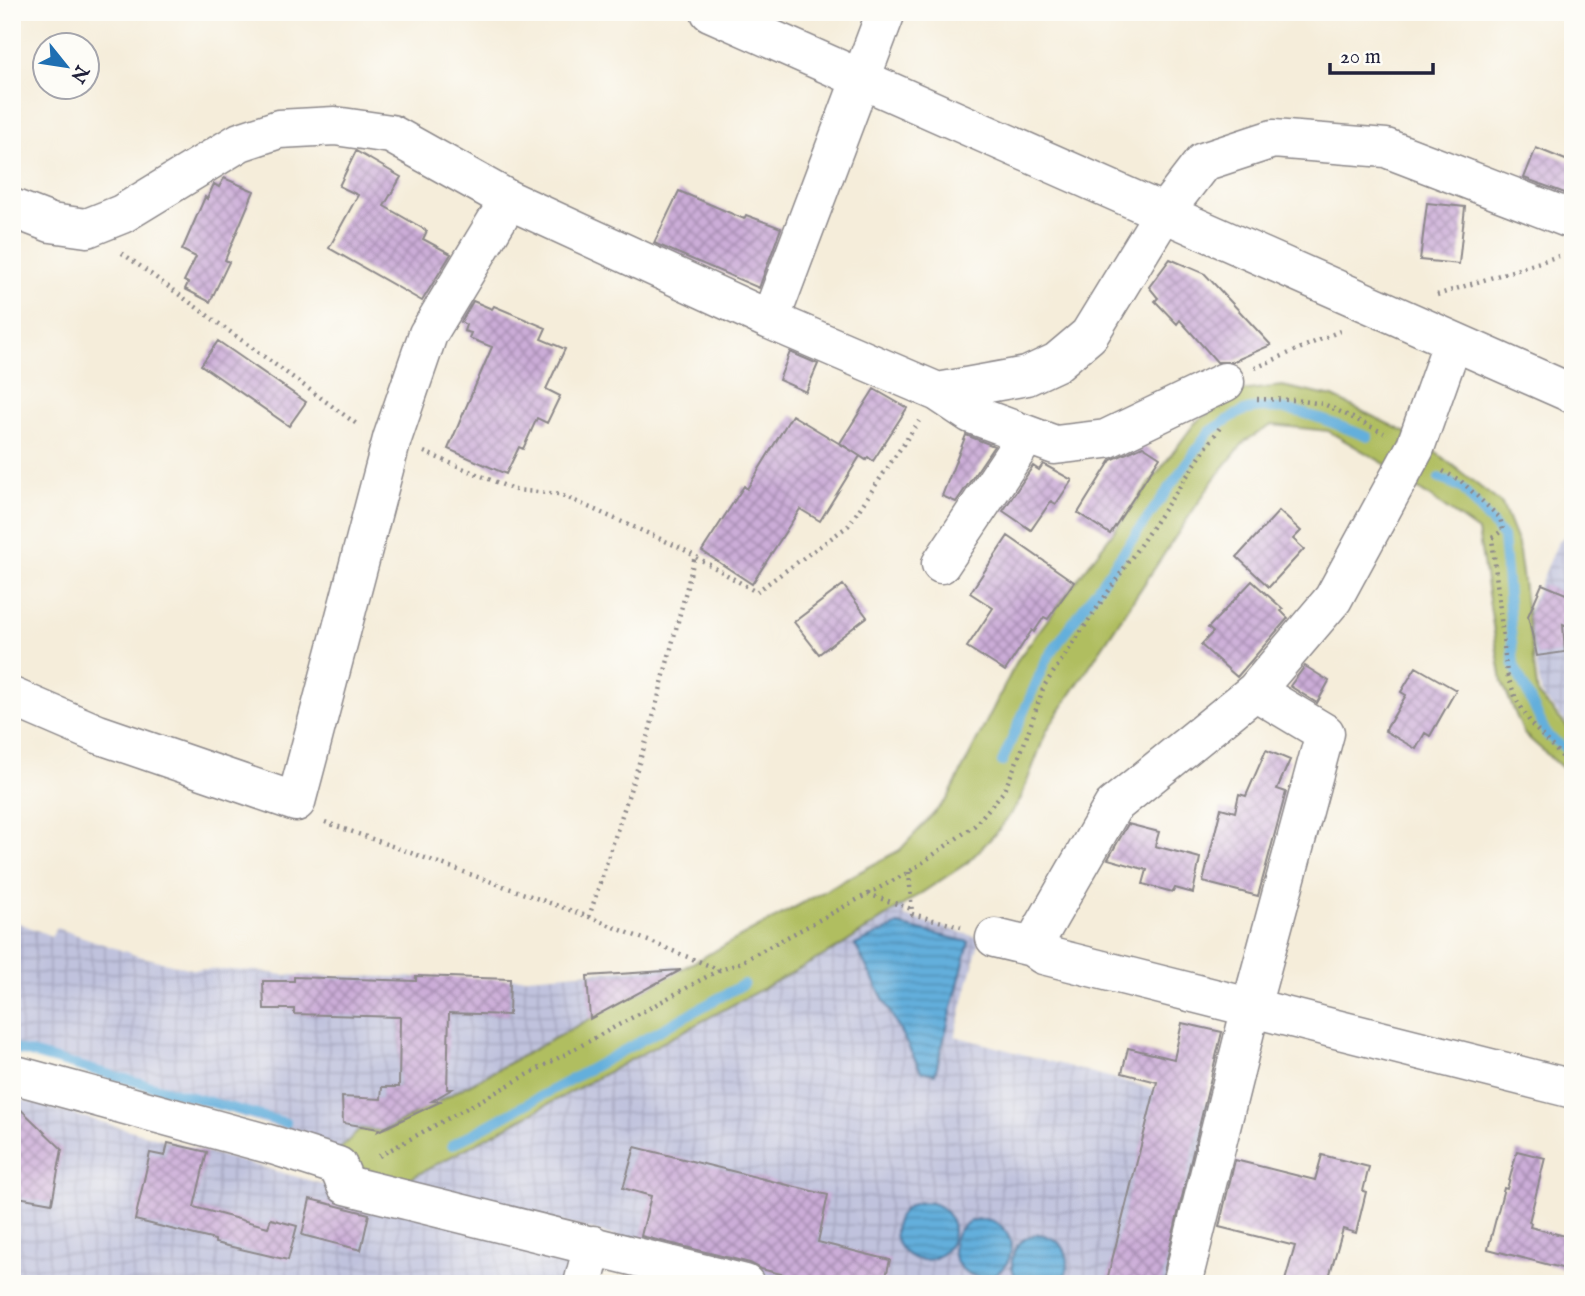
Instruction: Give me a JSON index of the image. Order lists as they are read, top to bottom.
{
  "scale_bar": "20 m",
  "north": "bottom right"
}
